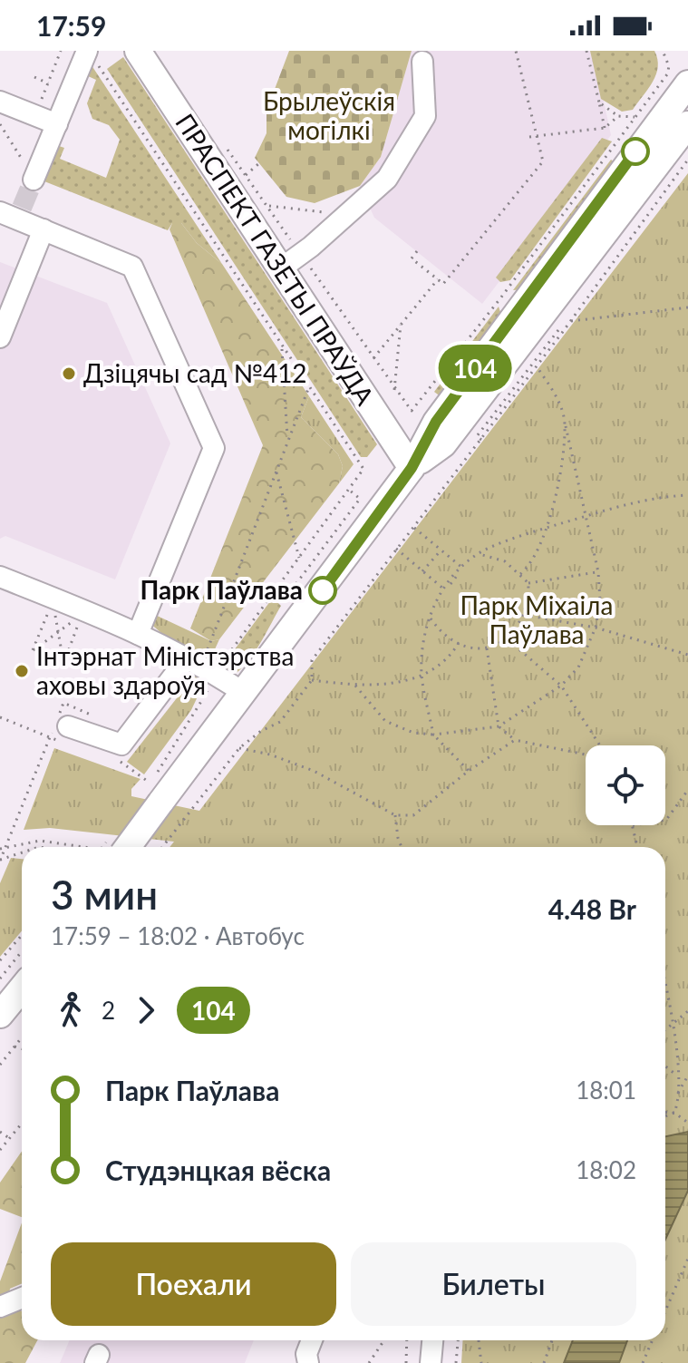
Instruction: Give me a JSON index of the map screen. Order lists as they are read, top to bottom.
{
  "streets": {
    "main road": ["ПРАСПЕКТ ГАЗЕТЫ ПРАЎДА"]
  },
  "parks": ["Брылеўскія могілкі", "Парк Міхаіла Паўлава"],
  "places": ["Дзіцячы сад №412", "Парк Паўлава", "Інтэрнат Міністэрства аховы здароўя"],
  "lines": ["bus line 104"],
  "page": {
    "status": "17:59",
    "on_map": "104",
    "heading": ["3 мин", "17:59 – 18:02 · Автобус", "4.48 Br"],
    "legs": ["2", "104"],
    "list": [
      {
        "name": "Парк Паўлава",
        "value": "18:01"
      },
      {
        "name": "Студэнцкая вёска",
        "value": "18:02"
      }
    ],
    "buttons": ["Поехали", "Билеты"]
  }
}
